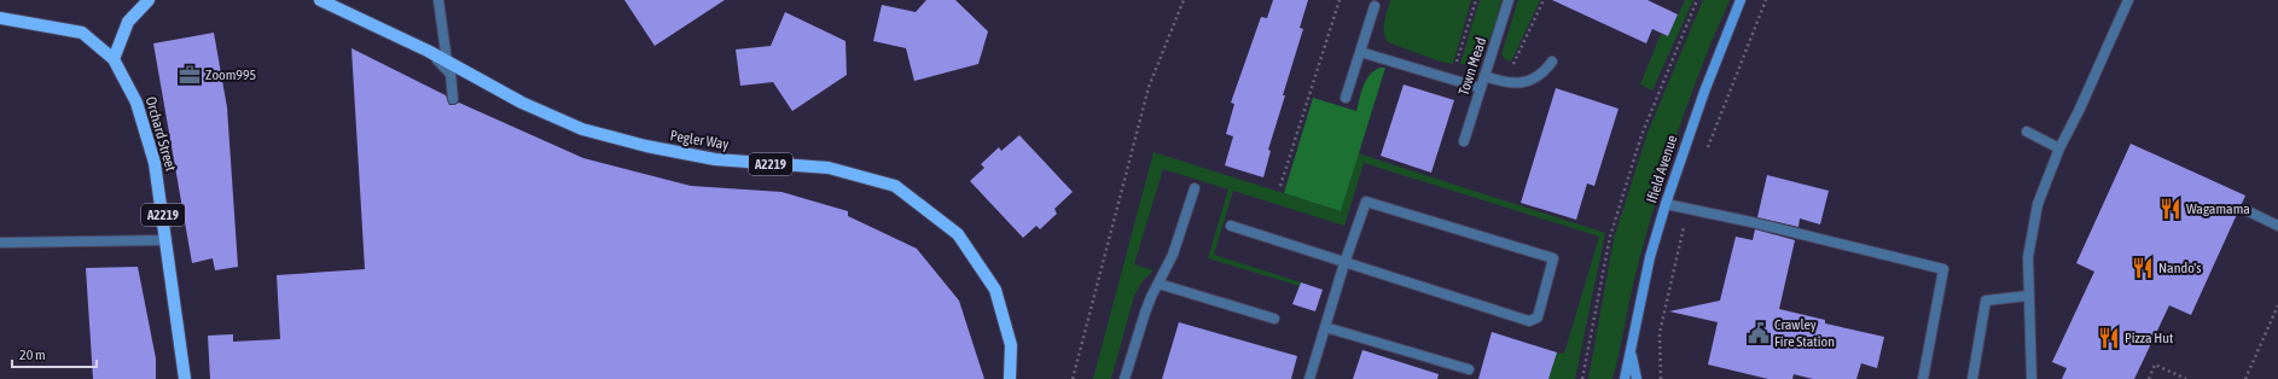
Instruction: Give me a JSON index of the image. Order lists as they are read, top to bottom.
{
  "streets": {
    "main road": ["Orchard Street", "Pegler Way", "A2219"],
    "street": ["Town Mead", "Ifield Avenue"]
  },
  "crossings": [
    ["Orchard Street", "A2219"]
  ],
  "places": {
    "office": ["Zoom995"],
    "restaurant": ["Wagamama", "Nando's", "Pizza Hut"],
    "public building": ["Crawley Fire Station"]
  },
  "scale_bar": "20 m"
}
